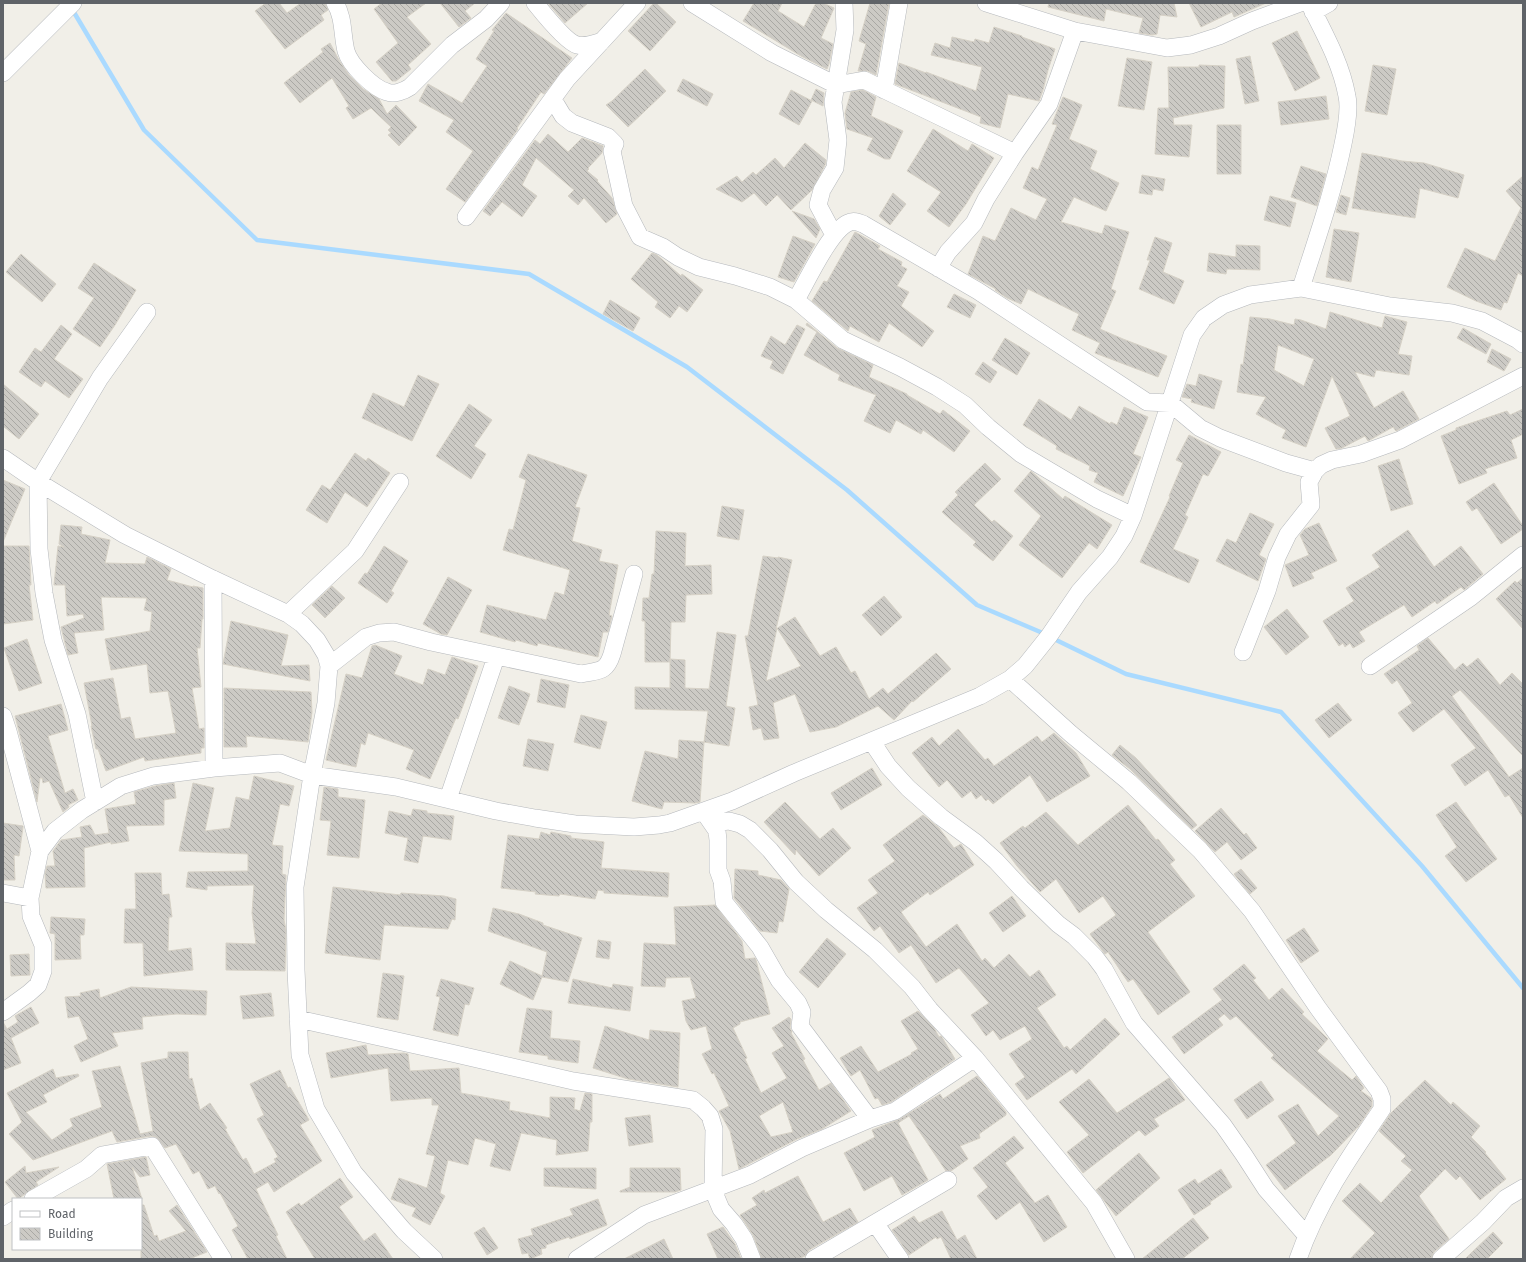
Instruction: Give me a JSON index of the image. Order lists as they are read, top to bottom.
{
  "legend": ["Road", "Building"]
}
